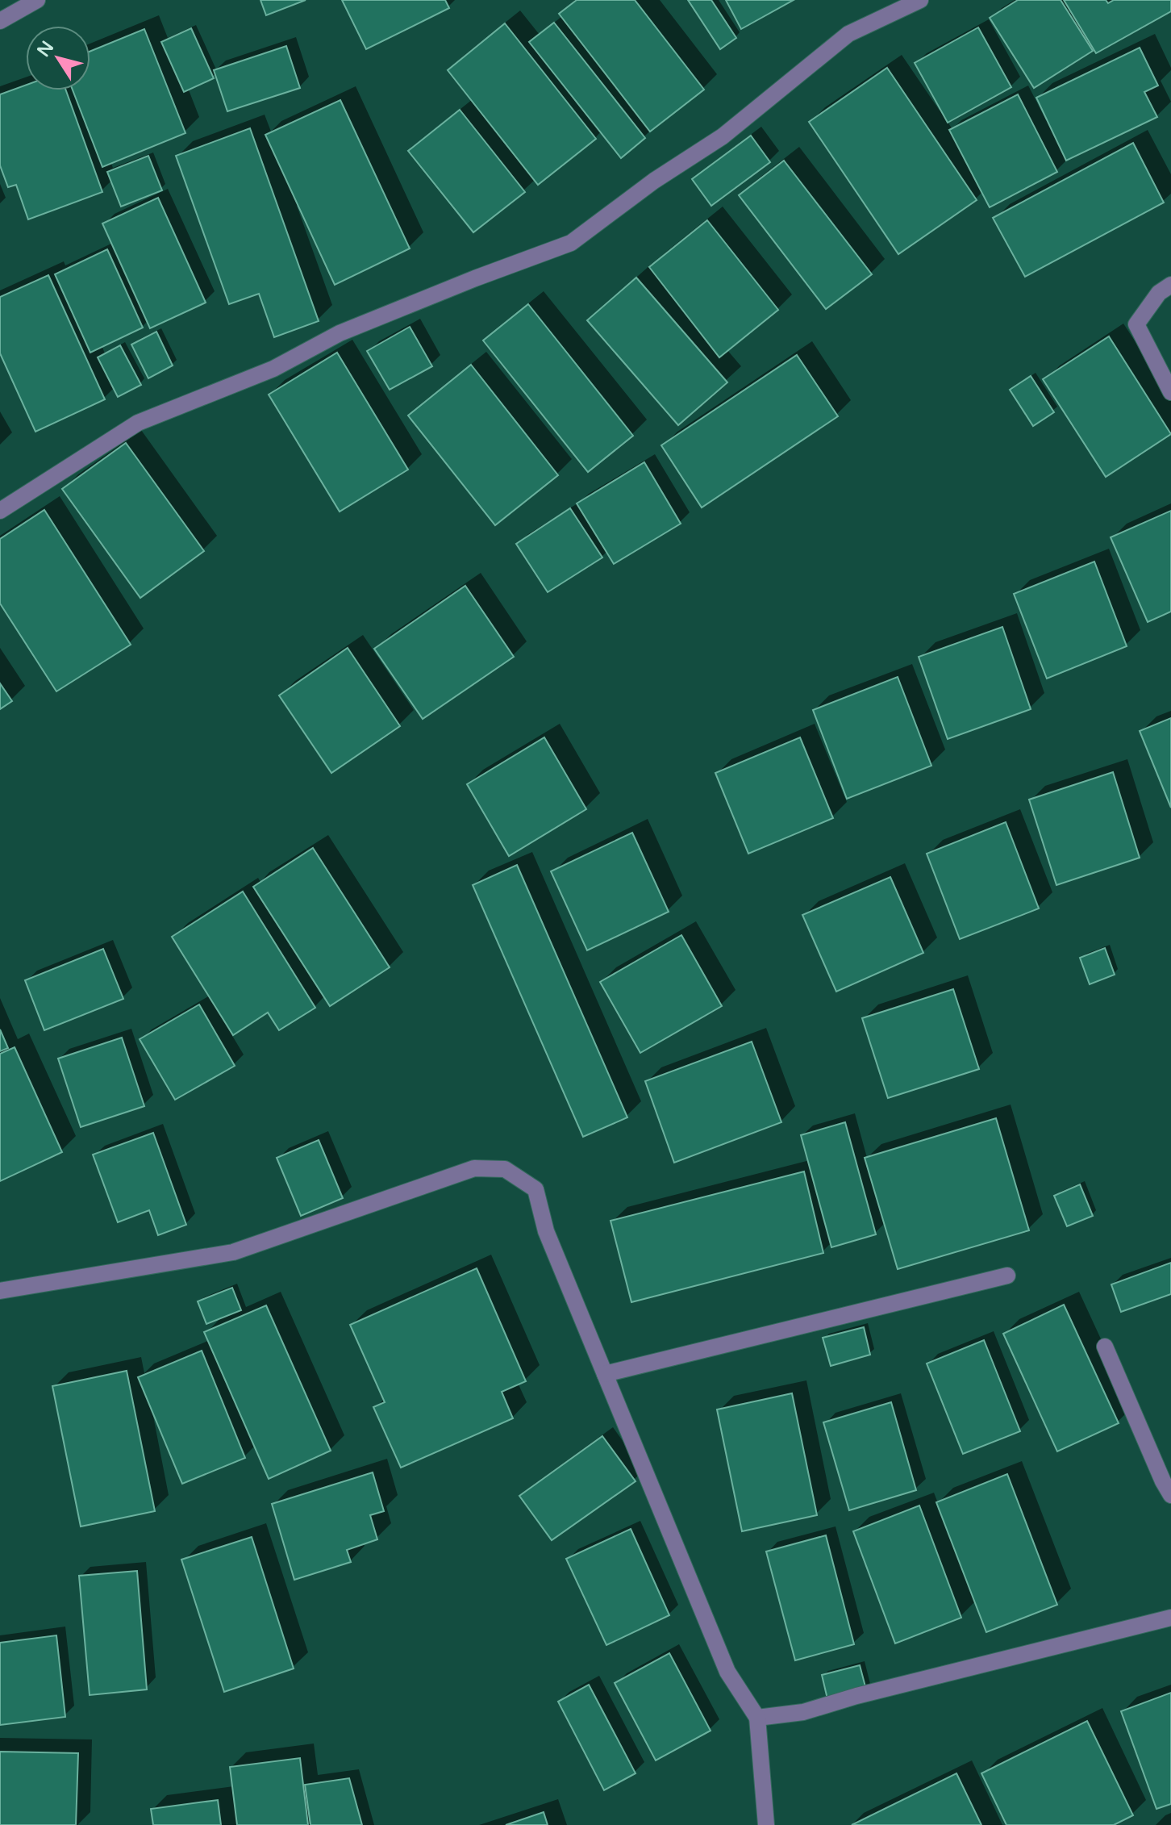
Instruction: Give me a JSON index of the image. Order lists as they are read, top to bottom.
{
  "north": "top left"
}
